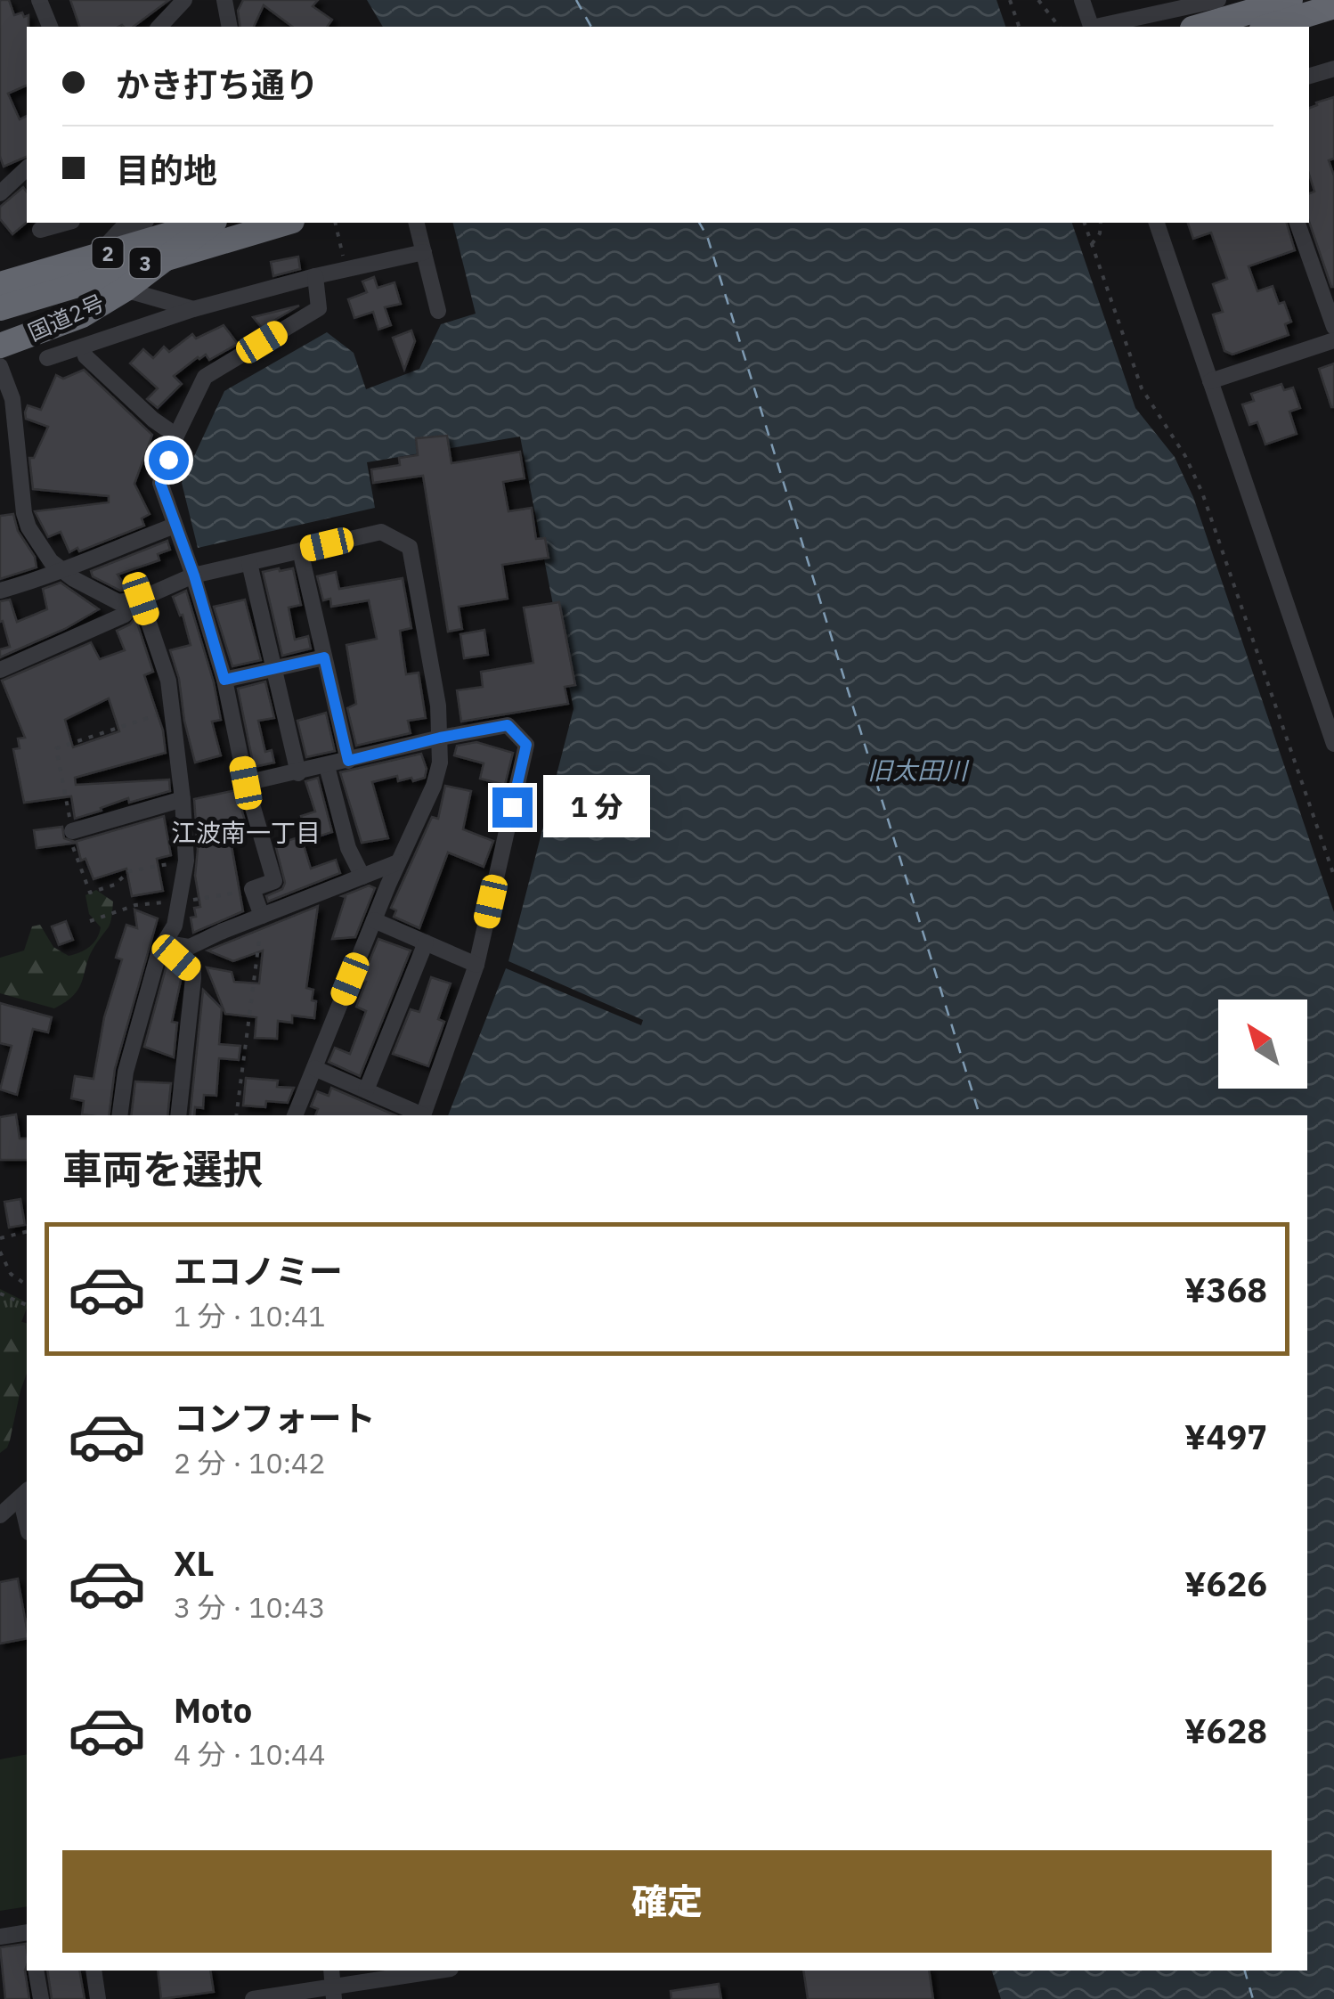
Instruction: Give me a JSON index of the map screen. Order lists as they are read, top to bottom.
{
  "streets": {
    "highway": ["2", "3", "国道2号"]
  },
  "districts": ["江波南一丁目"],
  "water": ["旧太田川"],
  "north": "top left",
  "page": {
    "banner": ["かき打ち通り", "目的地"],
    "bubble": "1 分",
    "heading": "車両を選択",
    "list": [
      {
        "name": "エコノミー",
        "note": "1 分 · 10:41",
        "value": "¥368"
      },
      {
        "name": "コンフォート",
        "note": "2 分 · 10:42",
        "value": "¥497"
      },
      {
        "name": "XL",
        "note": "3 分 · 10:43",
        "value": "¥626"
      },
      {
        "name": "Moto",
        "note": "4 分 · 10:44",
        "value": "¥628"
      }
    ],
    "buttons": "確定"
  }
}
